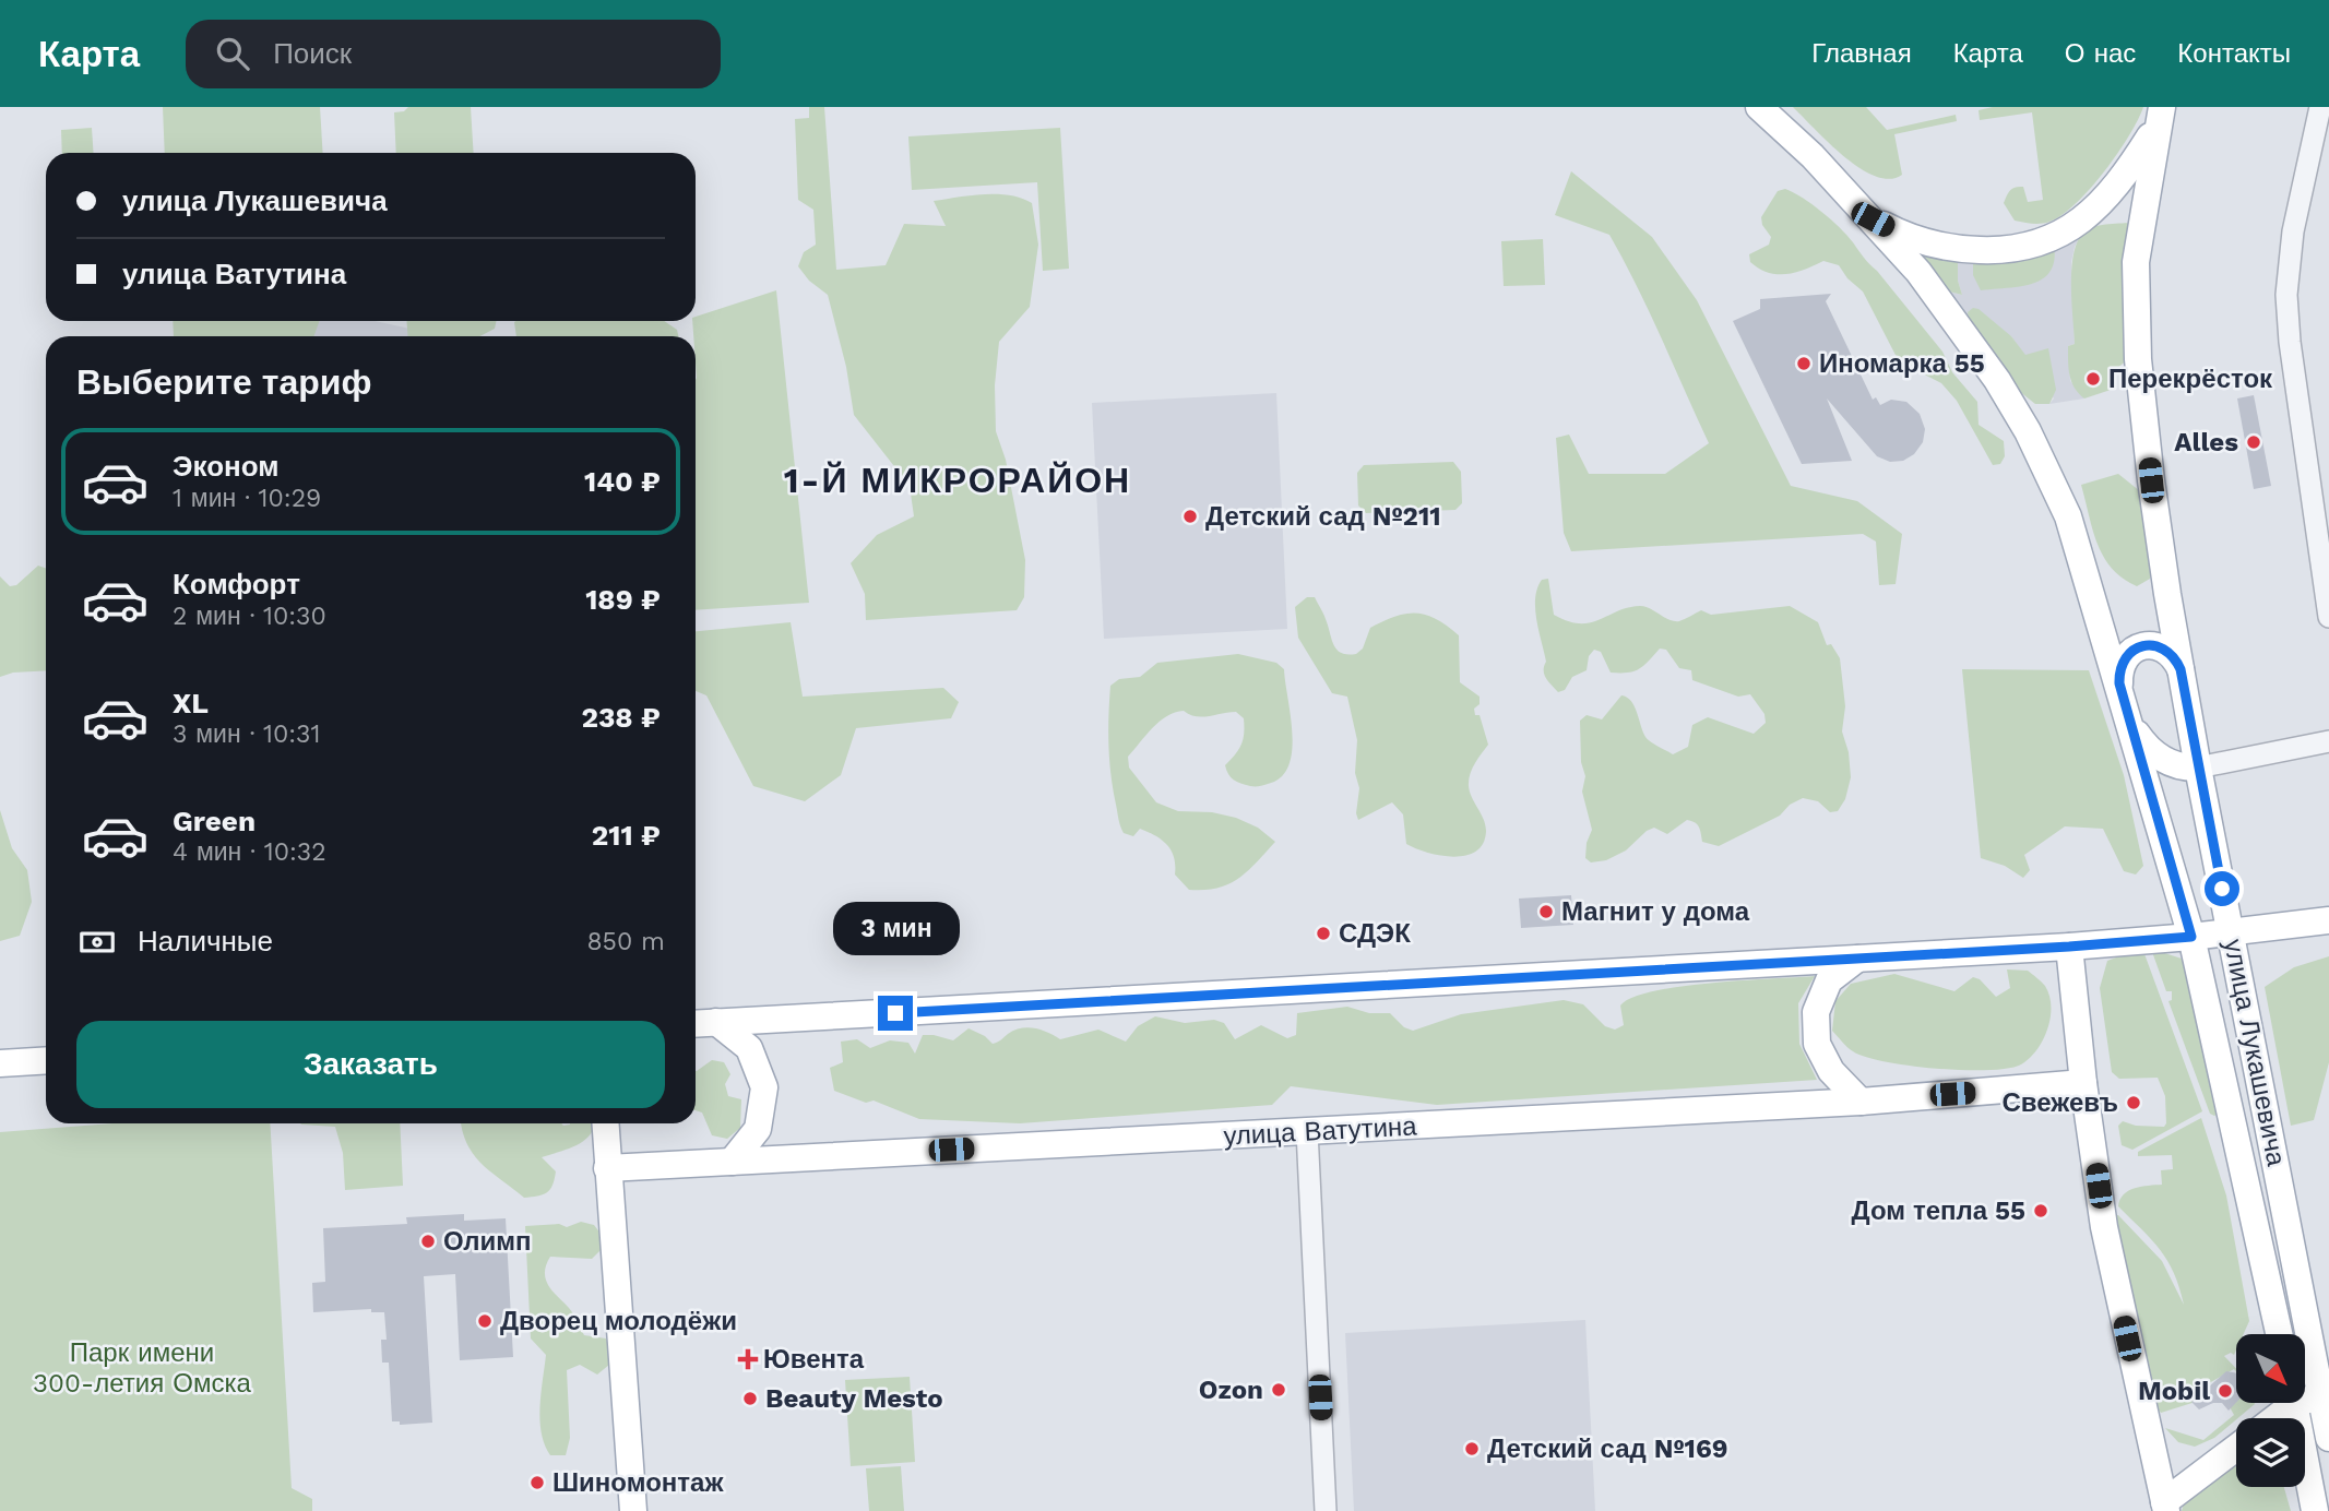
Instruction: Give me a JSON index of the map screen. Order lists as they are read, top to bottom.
{
  "streets": {
    "main road": ["улица Лукашевича", "улица Ватутина"]
  },
  "districts": ["1-Й МИКРОРАЙОН"],
  "parks": ["Парк имени 300-летия Омска"],
  "places": {
    "other": [
      "Иномарка 55",
      "Перекрёсток",
      "Alles",
      "Детский сад №211",
      "Магнит у дома",
      "СДЭК",
      "Свежевъ",
      "Дом тепла 55",
      "Олимп",
      "Дворец молодёжи",
      "Ozon",
      "Mobil",
      "Beauty Mesto",
      "Детский сад №169",
      "Шиномонтаж"
    ],
    "health": ["Ювента"]
  },
  "north": "bottom right",
  "page": {
    "header": "Карта",
    "search": "Поиск",
    "nav": [
      "Главная",
      "Карта",
      "О нас",
      "Контакты"
    ],
    "banner": ["улица Лукашевича", "улица Ватутина"],
    "heading": "Выберите тариф",
    "list": [
      {
        "name": "Эконом",
        "note": "1 мин · 10:29",
        "value": "140 ₽"
      },
      {
        "name": "Комфорт",
        "note": "2 мин · 10:30",
        "value": "189 ₽"
      },
      {
        "name": "XL",
        "note": "3 мин · 10:31",
        "value": "238 ₽"
      },
      {
        "name": "Green",
        "note": "4 мин · 10:32",
        "value": "211 ₽"
      }
    ],
    "pay": ["Наличные", "850 m"],
    "bubble": "3 мин",
    "buttons": "Заказать"
  }
}
